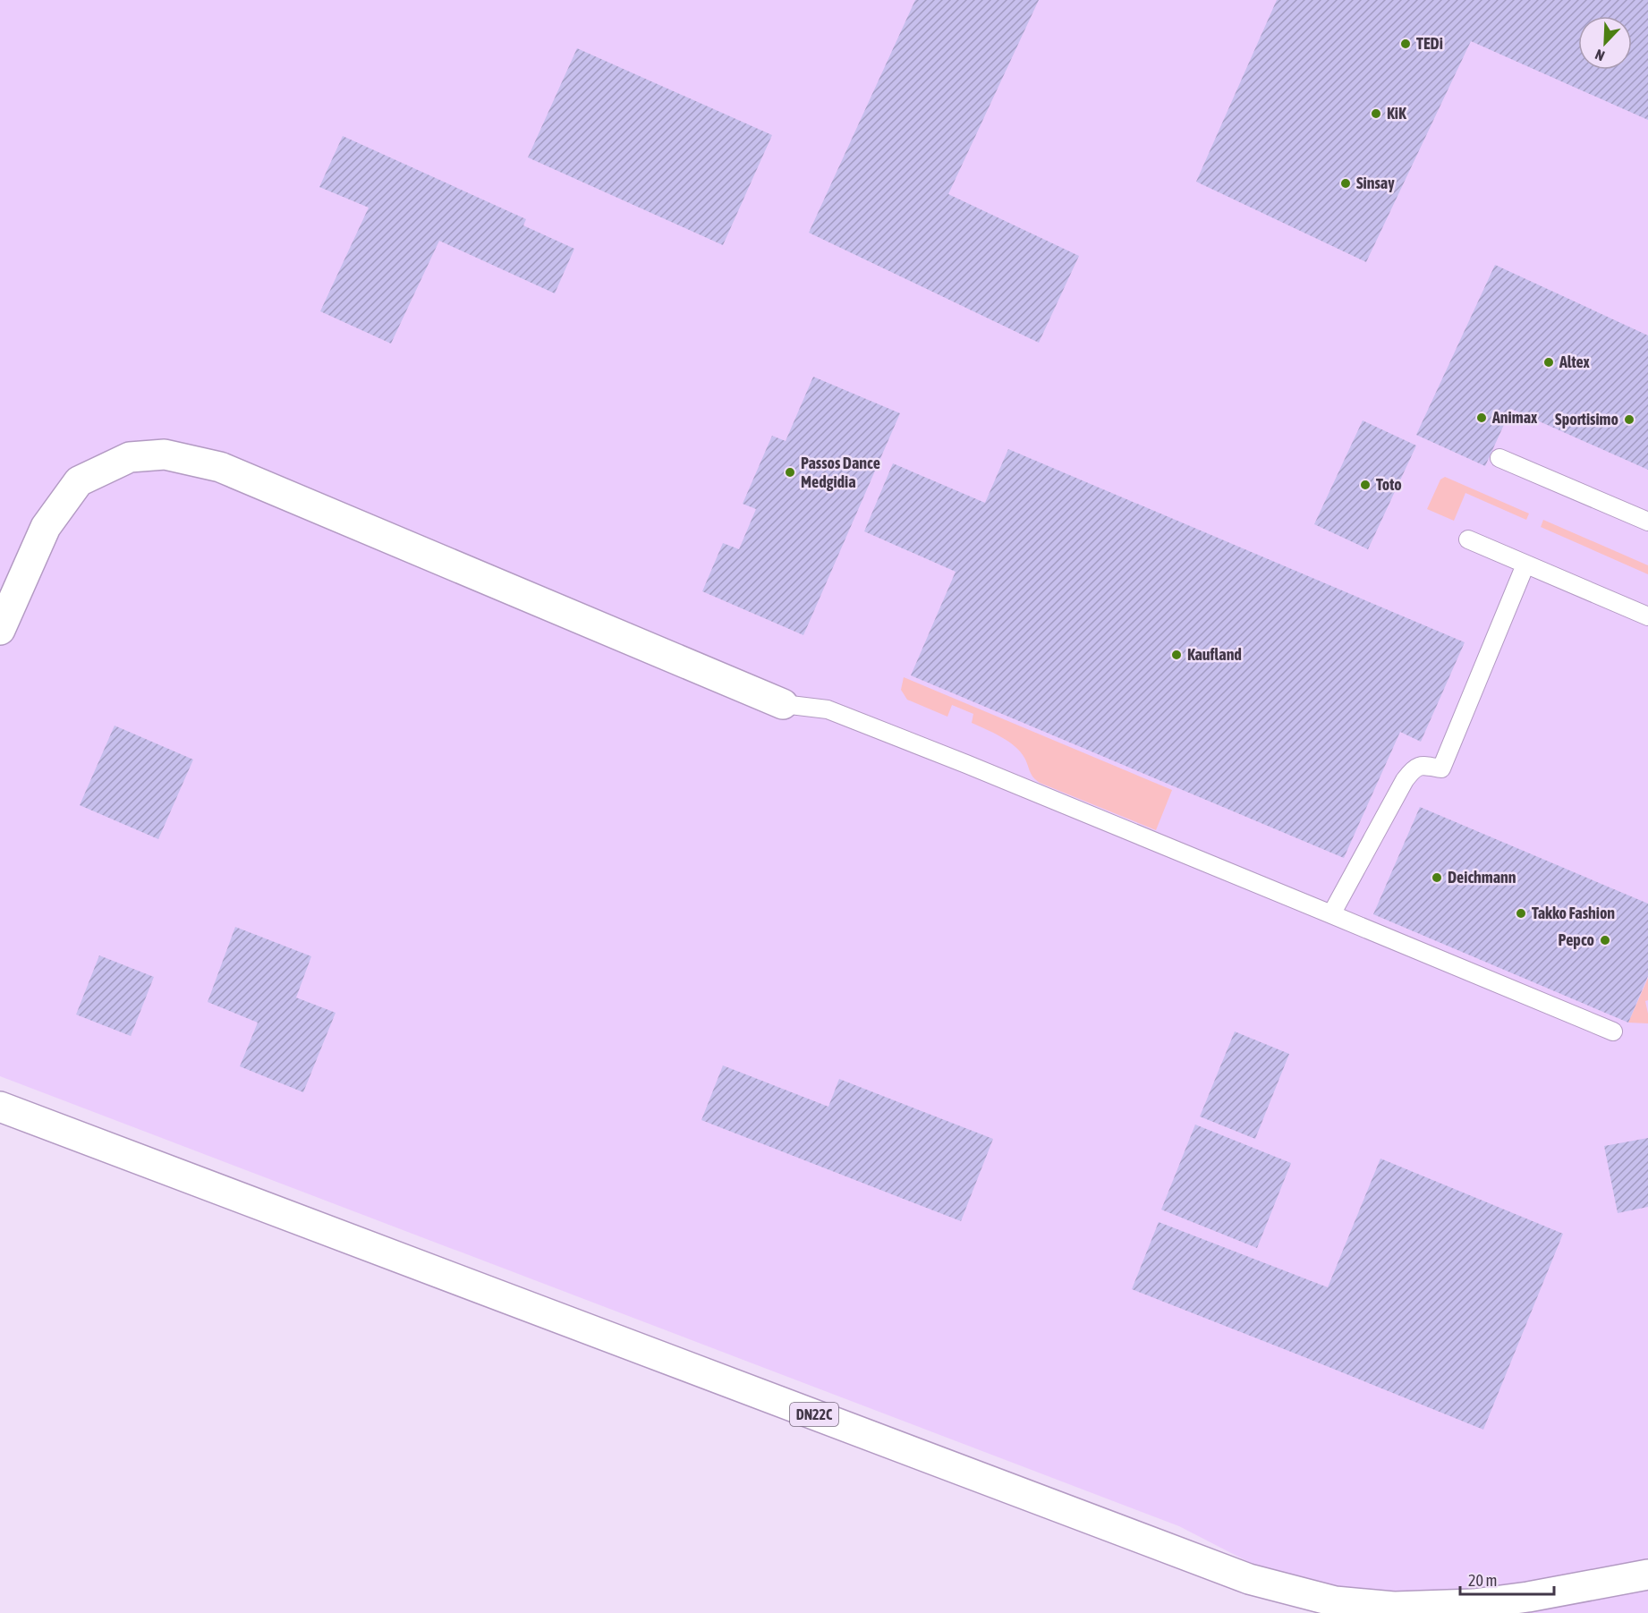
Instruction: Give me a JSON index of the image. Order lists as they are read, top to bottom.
{
  "streets": {
    "main road": ["DN22C"]
  },
  "places": [
    "TEDi",
    "KiK",
    "Sinsay",
    "Altex",
    "Animax",
    "Sportisimo",
    "Passos Dance Medgidia",
    "Toto",
    "Kaufland",
    "Deichmann",
    "Takko Fashion",
    "Pepco"
  ],
  "scale_bar": "20 m",
  "north": "bottom left"
}
